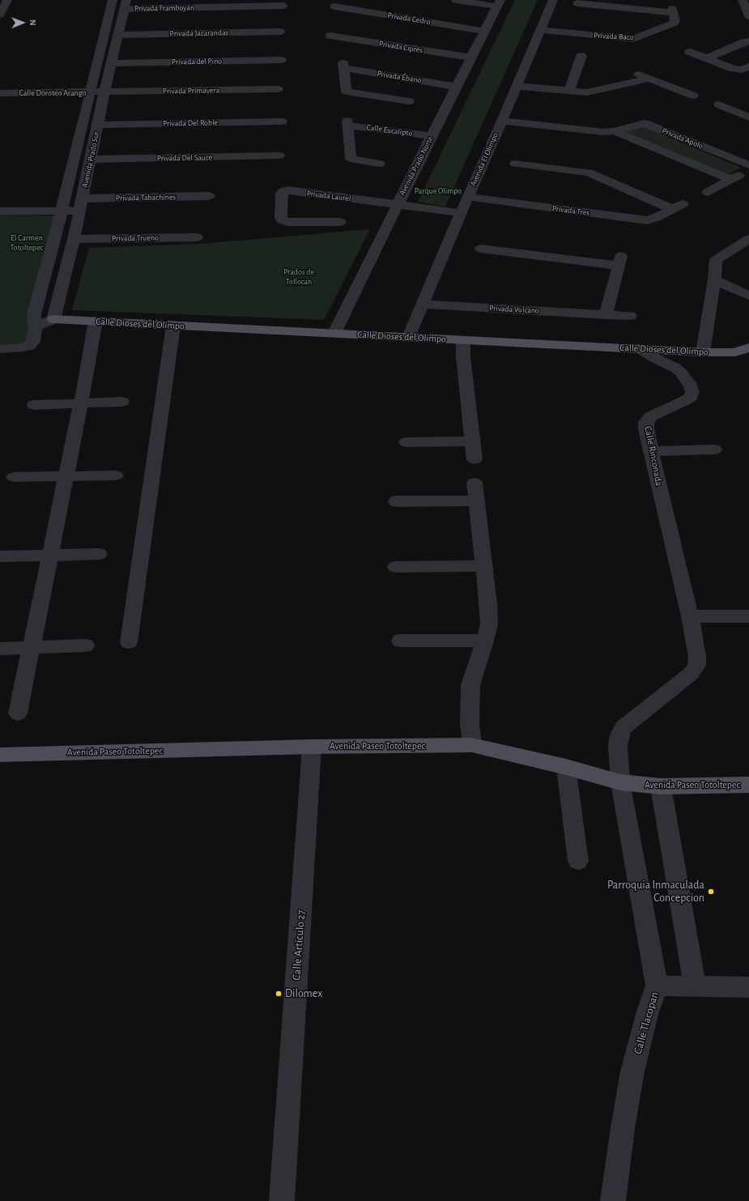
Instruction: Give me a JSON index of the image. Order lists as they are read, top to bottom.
{
  "streets": {
    "main road": ["Calle Dioses del Olimpo", "Avenida Paseo Totoltepec"],
    "street": [
      "Privada Framboyán",
      "Privada Cedro",
      "Privada Jacarandas",
      "Privada Baco",
      "Privada Ciprés",
      "Privada del Pino",
      "Privada Ébano",
      "Privada Primavera",
      "Calle Doroteo Arango",
      "Privada Del Roble",
      "Calle Eucalipto",
      "Privada Apolo",
      "Privada Del Sauce",
      "Avenida Prado Sur",
      "Avenida El Olimpo",
      "Avenida Prado Norte",
      "Privada Laurel",
      "Privada Tabachines",
      "Privada Tres",
      "Privada Trueno",
      "Privada Vulcano",
      "Calle Rinconada",
      "Calle Artículo 27",
      "Calle Tlacopan"
    ]
  },
  "crossings": [
    ["Privada Framboyán", "Avenida Prado Sur"],
    ["Privada Cedro", "Avenida Prado Norte"],
    ["Privada Jacarandas", "Avenida Prado Sur"],
    ["Privada Baco", "Avenida El Olimpo"],
    ["Privada Ciprés", "Avenida Prado Norte"],
    ["Privada del Pino", "Avenida Prado Sur"],
    ["Privada Ébano", "Avenida Prado Norte"],
    ["Privada Primavera", "Calle Doroteo Arango"],
    ["Privada Primavera", "Avenida Prado Sur"],
    ["Calle Doroteo Arango", "Avenida Prado Sur"],
    ["Privada Del Roble", "Avenida Prado Sur"],
    ["Calle Eucalipto", "Avenida Prado Norte"],
    ["Privada Apolo", "Avenida El Olimpo"],
    ["Privada Del Sauce", "Avenida Prado Sur"],
    ["Avenida Prado Sur", "Privada Tabachines"],
    ["Avenida Prado Sur", "Privada Trueno"],
    ["Avenida Prado Sur", "Calle Dioses del Olimpo"],
    ["Avenida El Olimpo", "Privada Laurel"],
    ["Avenida El Olimpo", "Privada Tres"],
    ["Avenida El Olimpo", "Privada Vulcano"],
    ["Avenida El Olimpo", "Calle Dioses del Olimpo"],
    ["Avenida Prado Norte", "Privada Laurel"],
    ["Avenida Prado Norte", "Calle Dioses del Olimpo"],
    ["Calle Dioses del Olimpo", "Calle Rinconada"],
    ["Calle Rinconada", "Avenida Paseo Totoltepec"],
    ["Calle Rinconada", "Calle Tlacopan"],
    ["Avenida Paseo Totoltepec", "Calle Artículo 27"]
  ],
  "parks": ["Parque Olimpo", "El Carmen Totoltepec", "Prados de Tollocan"],
  "places": ["Parroquia Inmaculada Concepcion", "Dilomex"],
  "north": "right"
}
